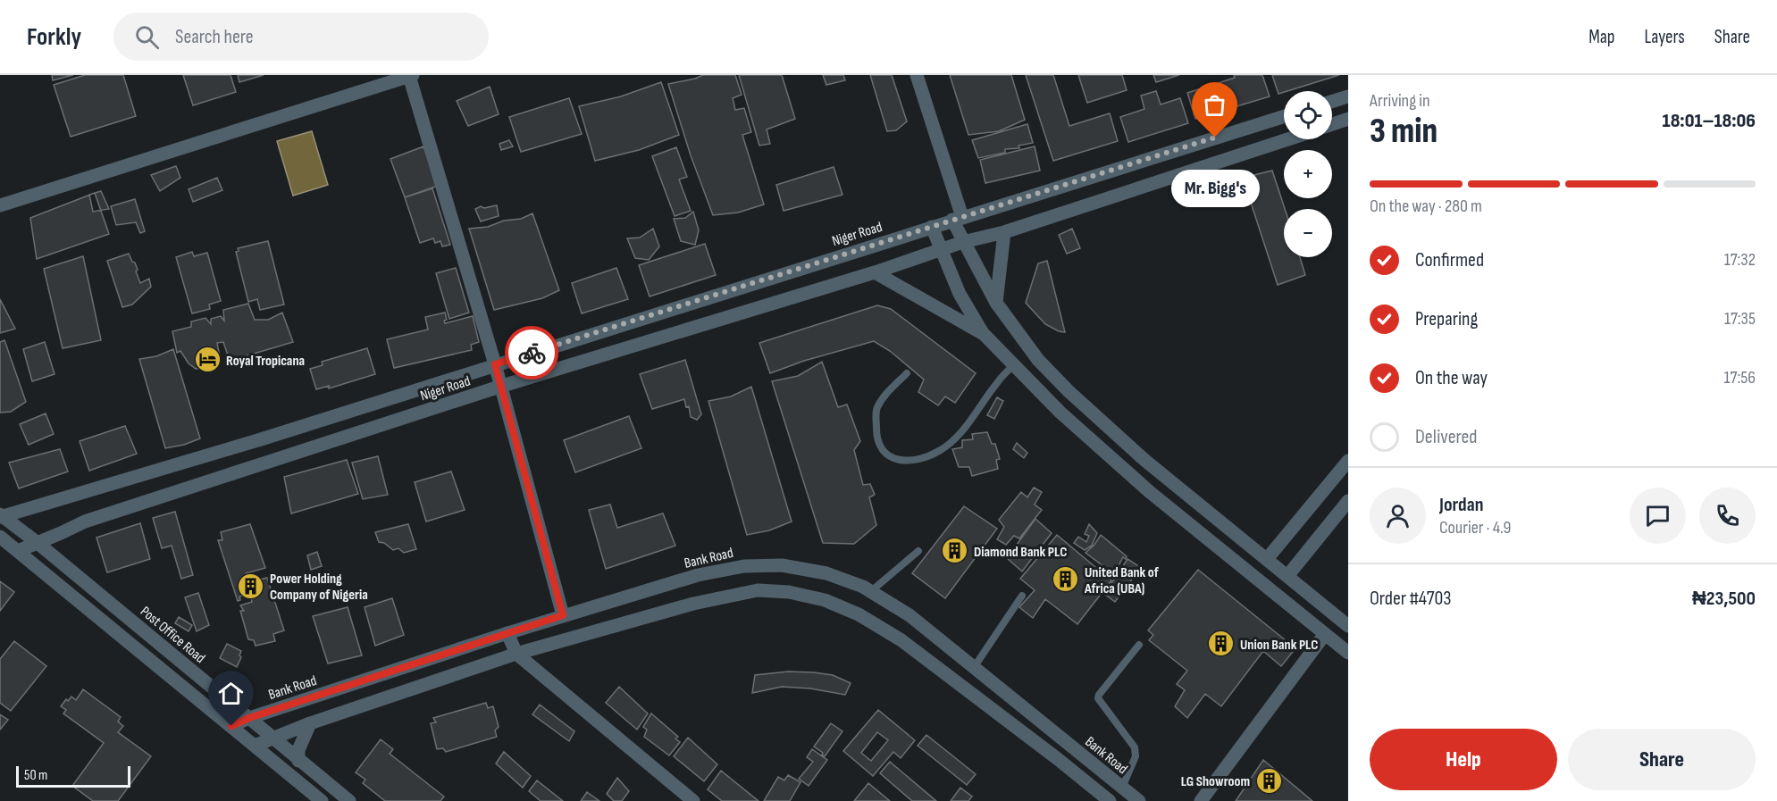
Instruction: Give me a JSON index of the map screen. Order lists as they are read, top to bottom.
{
  "streets": {
    "street": ["Niger Road", "Bank Road", "Post Office Road"]
  },
  "crossings": [
    ["Niger Road", "Post Office Road"],
    ["Bank Road", "Post Office Road"]
  ],
  "places": {
    "other": ["Mr. Bigg's"],
    "hotel": ["Royal Tropicana"],
    "building": [
      "Diamond Bank PLC",
      "United Bank of Africa (UBA)",
      "Power Holding Company of Nigeria",
      "Union Bank PLC",
      "LG Showroom"
    ]
  },
  "scale_bar": "50 m",
  "page": {
    "header": "Forkly",
    "search": "Search here",
    "nav": ["Map", "Layers", "Share"],
    "heading": ["3 min", "Arriving in", "18:01–18:06"],
    "panel": [
      "Jordan",
      "Courier · 4.9",
      "Order #4703",
      "₦23,500"
    ],
    "map_buttons": ["+", "−"],
    "bar": "On the way · 280 m",
    "bubble": "Mr. Bigg's",
    "list": [
      ["Confirmed", "17:32"],
      ["Preparing", "17:35"],
      ["On the way", "17:56"],
      "Delivered"
    ],
    "buttons": ["Help", "Share"],
    "scale": "50 m"
  }
}
